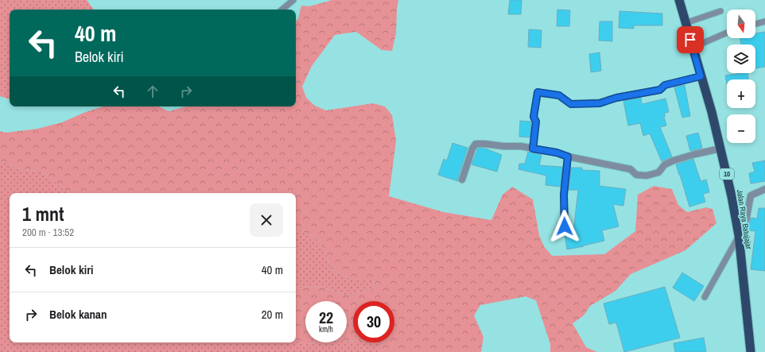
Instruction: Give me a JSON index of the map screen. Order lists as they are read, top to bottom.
{
  "streets": {
    "highway": ["10", "Jalan Raya Batujajar"]
  },
  "north": "bottom",
  "page": {
    "map_buttons": ["+", "−"],
    "turn": ["40 m", "Belok kiri"],
    "heading": ["1 mnt", "200 m · 13:52"],
    "list": [
      {
        "name": "Belok kiri",
        "value": "40 m"
      },
      {
        "name": "Belok kanan",
        "value": "20 m"
      }
    ],
    "speed": "22 km/h",
    "limit": "30"
  }
}
